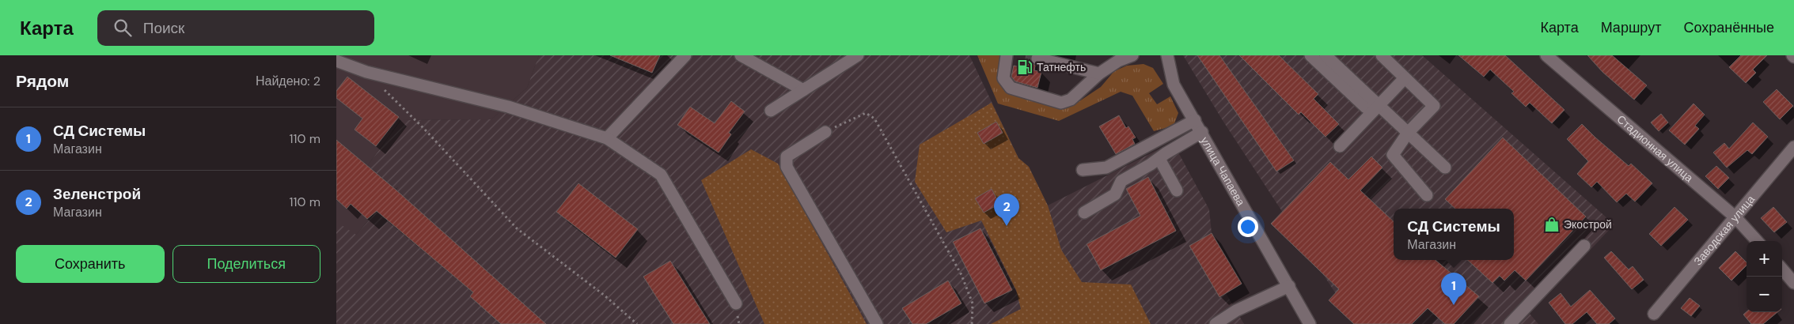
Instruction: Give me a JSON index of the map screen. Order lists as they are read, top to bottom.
{
  "streets": {
    "street": ["Стадионная улица", "улица Чапаева", "Заводская улица"]
  },
  "crossings": [
    ["Стадионная улица", "Заводская улица"]
  ],
  "places": {
    "fuel station": ["Татнефть"],
    "shop": ["Экострой"]
  },
  "page": {
    "header": "Карта",
    "search": "Поиск",
    "nav": ["Карта", "Маршрут", "Сохранённые"],
    "heading": ["Рядом", "Найдено: 2"],
    "list": [
      {
        "mark": "1",
        "name": "СД Системы",
        "note": "Магазин",
        "value": "110 m"
      },
      {
        "mark": "2",
        "name": "Зеленстрой",
        "note": "Магазин",
        "value": "110 m"
      }
    ],
    "pins": ["2", "1"],
    "popup": ["СД Системы", "Магазин"],
    "buttons": ["Сохранить", "Поделиться"],
    "map_buttons": ["+", "−"]
  }
}
